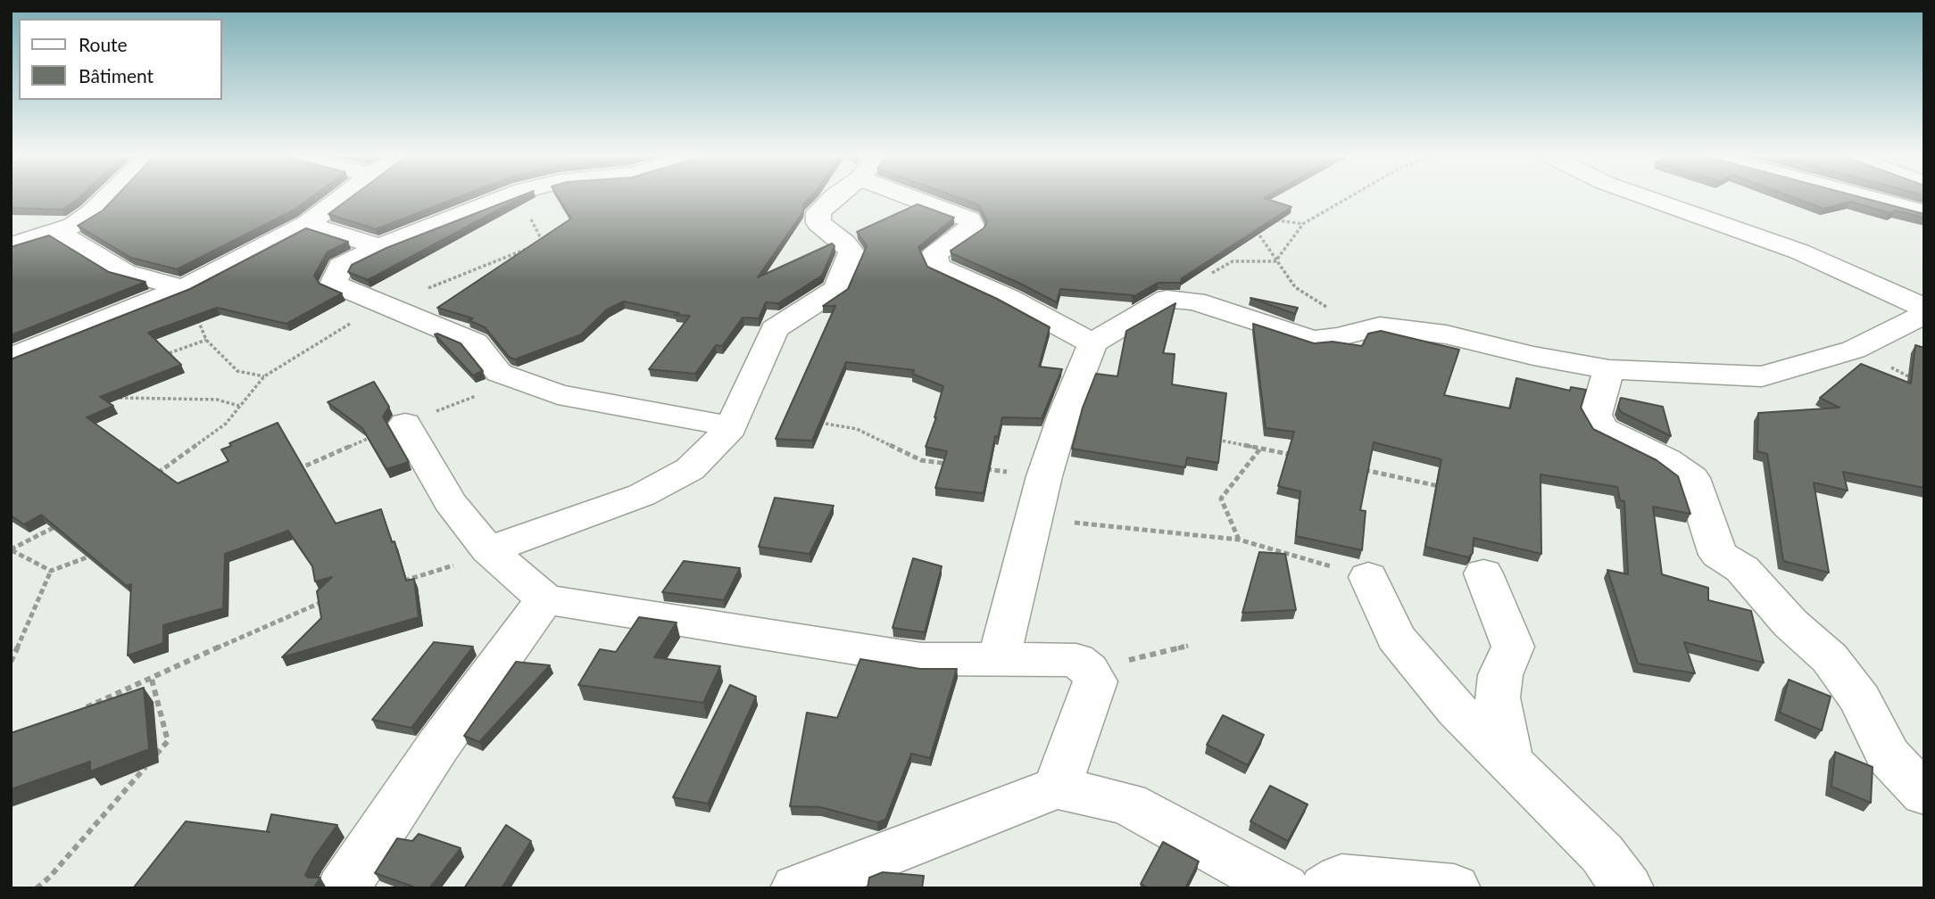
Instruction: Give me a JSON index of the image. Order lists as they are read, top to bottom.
{
  "legend": ["Route", "Bâtiment"]
}
